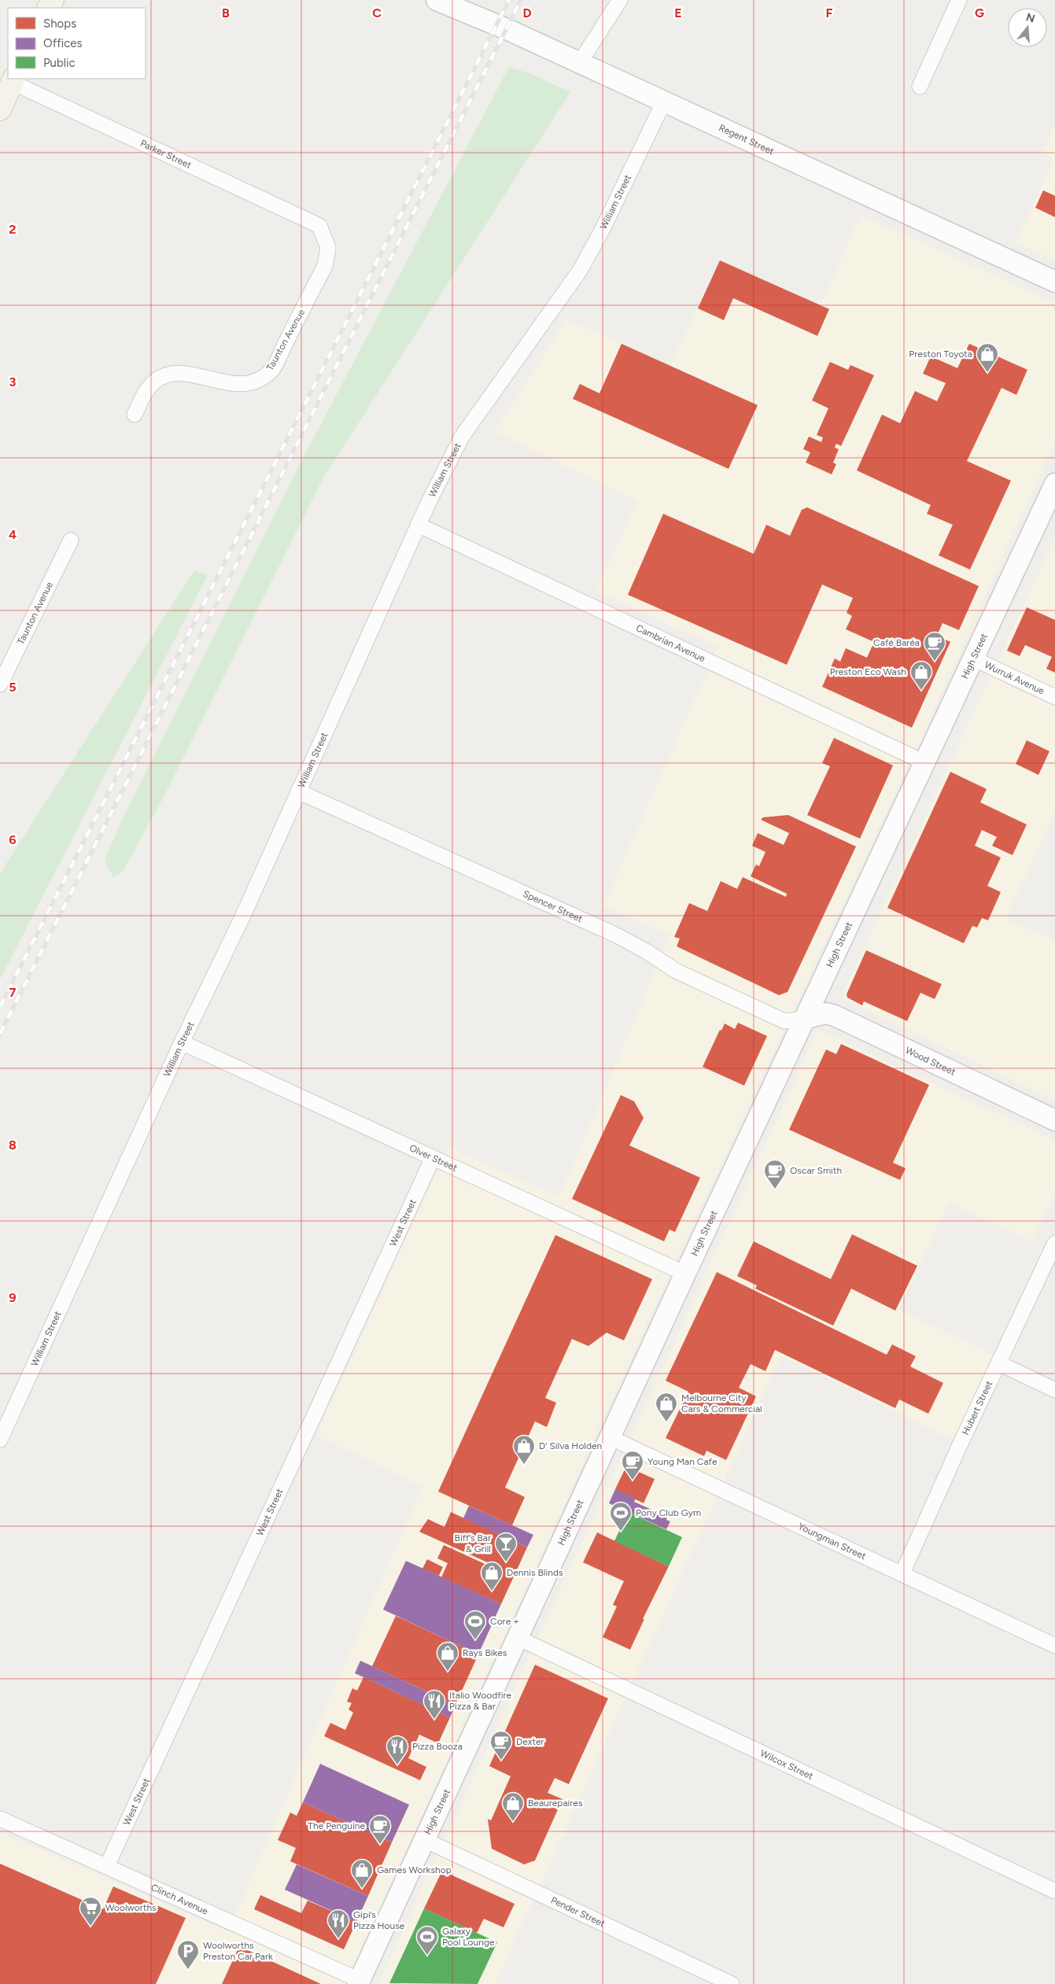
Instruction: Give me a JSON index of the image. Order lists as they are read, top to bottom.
{
  "streets": {
    "main road": ["Regent Street", "High Street", "Wood Street"],
    "street": [
      "Parker Street",
      "William Street",
      "Taunton Avenue",
      "Cambrian Avenue",
      "Wurruk Avenue",
      "Spencer Street",
      "Olver Street",
      "West Street",
      "Hubert Street",
      "Youngman Street",
      "Wilcox Street",
      "Clinch Avenue",
      "Pender Street"
    ]
  },
  "crossings": [
    ["Regent Street", "William Street"],
    ["Parker Street", "Taunton Avenue"],
    ["William Street", "Cambrian Avenue"],
    ["William Street", "Spencer Street"],
    ["William Street", "Olver Street"],
    ["Cambrian Avenue", "High Street"],
    ["High Street", "Wurruk Avenue"],
    ["High Street", "Spencer Street"],
    ["High Street", "Wood Street"],
    ["High Street", "Olver Street"],
    ["High Street", "Youngman Street"],
    ["High Street", "Wilcox Street"],
    ["High Street", "Clinch Avenue"],
    ["High Street", "Pender Street"],
    ["Spencer Street", "Wood Street"],
    ["Olver Street", "West Street"],
    ["West Street", "Clinch Avenue"],
    ["Hubert Street", "Youngman Street"]
  ],
  "places": {
    "shop": [
      "Preston Toyota",
      "Preston Eco Wash",
      "Melbourne City Cars & Commercial",
      "D’ Silva Holden",
      "Dennis Blinds",
      "Rays Bikes",
      "Beaurepaires",
      "Games Workshop"
    ],
    "cafe": [
      "Café Baréa",
      "Oscar Smith",
      "Young Man Cafe",
      "Dexter",
      "The Penguine"
    ],
    "sports": ["Pony Club Gym", "Core +", "Galaxy Pool Lounge"],
    "bar": ["Biff’s Bar & Grill"],
    "restaurant": ["Italio Woodfire Pizza & Bar", "Pizza Booza", "Gipi’s Pizza House"],
    "supermarket": ["Woolworths"],
    "parking": ["Woolworths Preston Car Park"]
  },
  "legend": ["Shops", "Offices", "Public"],
  "north": "top",
  "grid": {
    "columns": [
      "B",
      "C",
      "D",
      "E",
      "F",
      "G"
    ],
    "rows": [
      "2",
      "3",
      "4",
      "5",
      "6",
      "7",
      "8",
      "9"
    ]
  }
}
